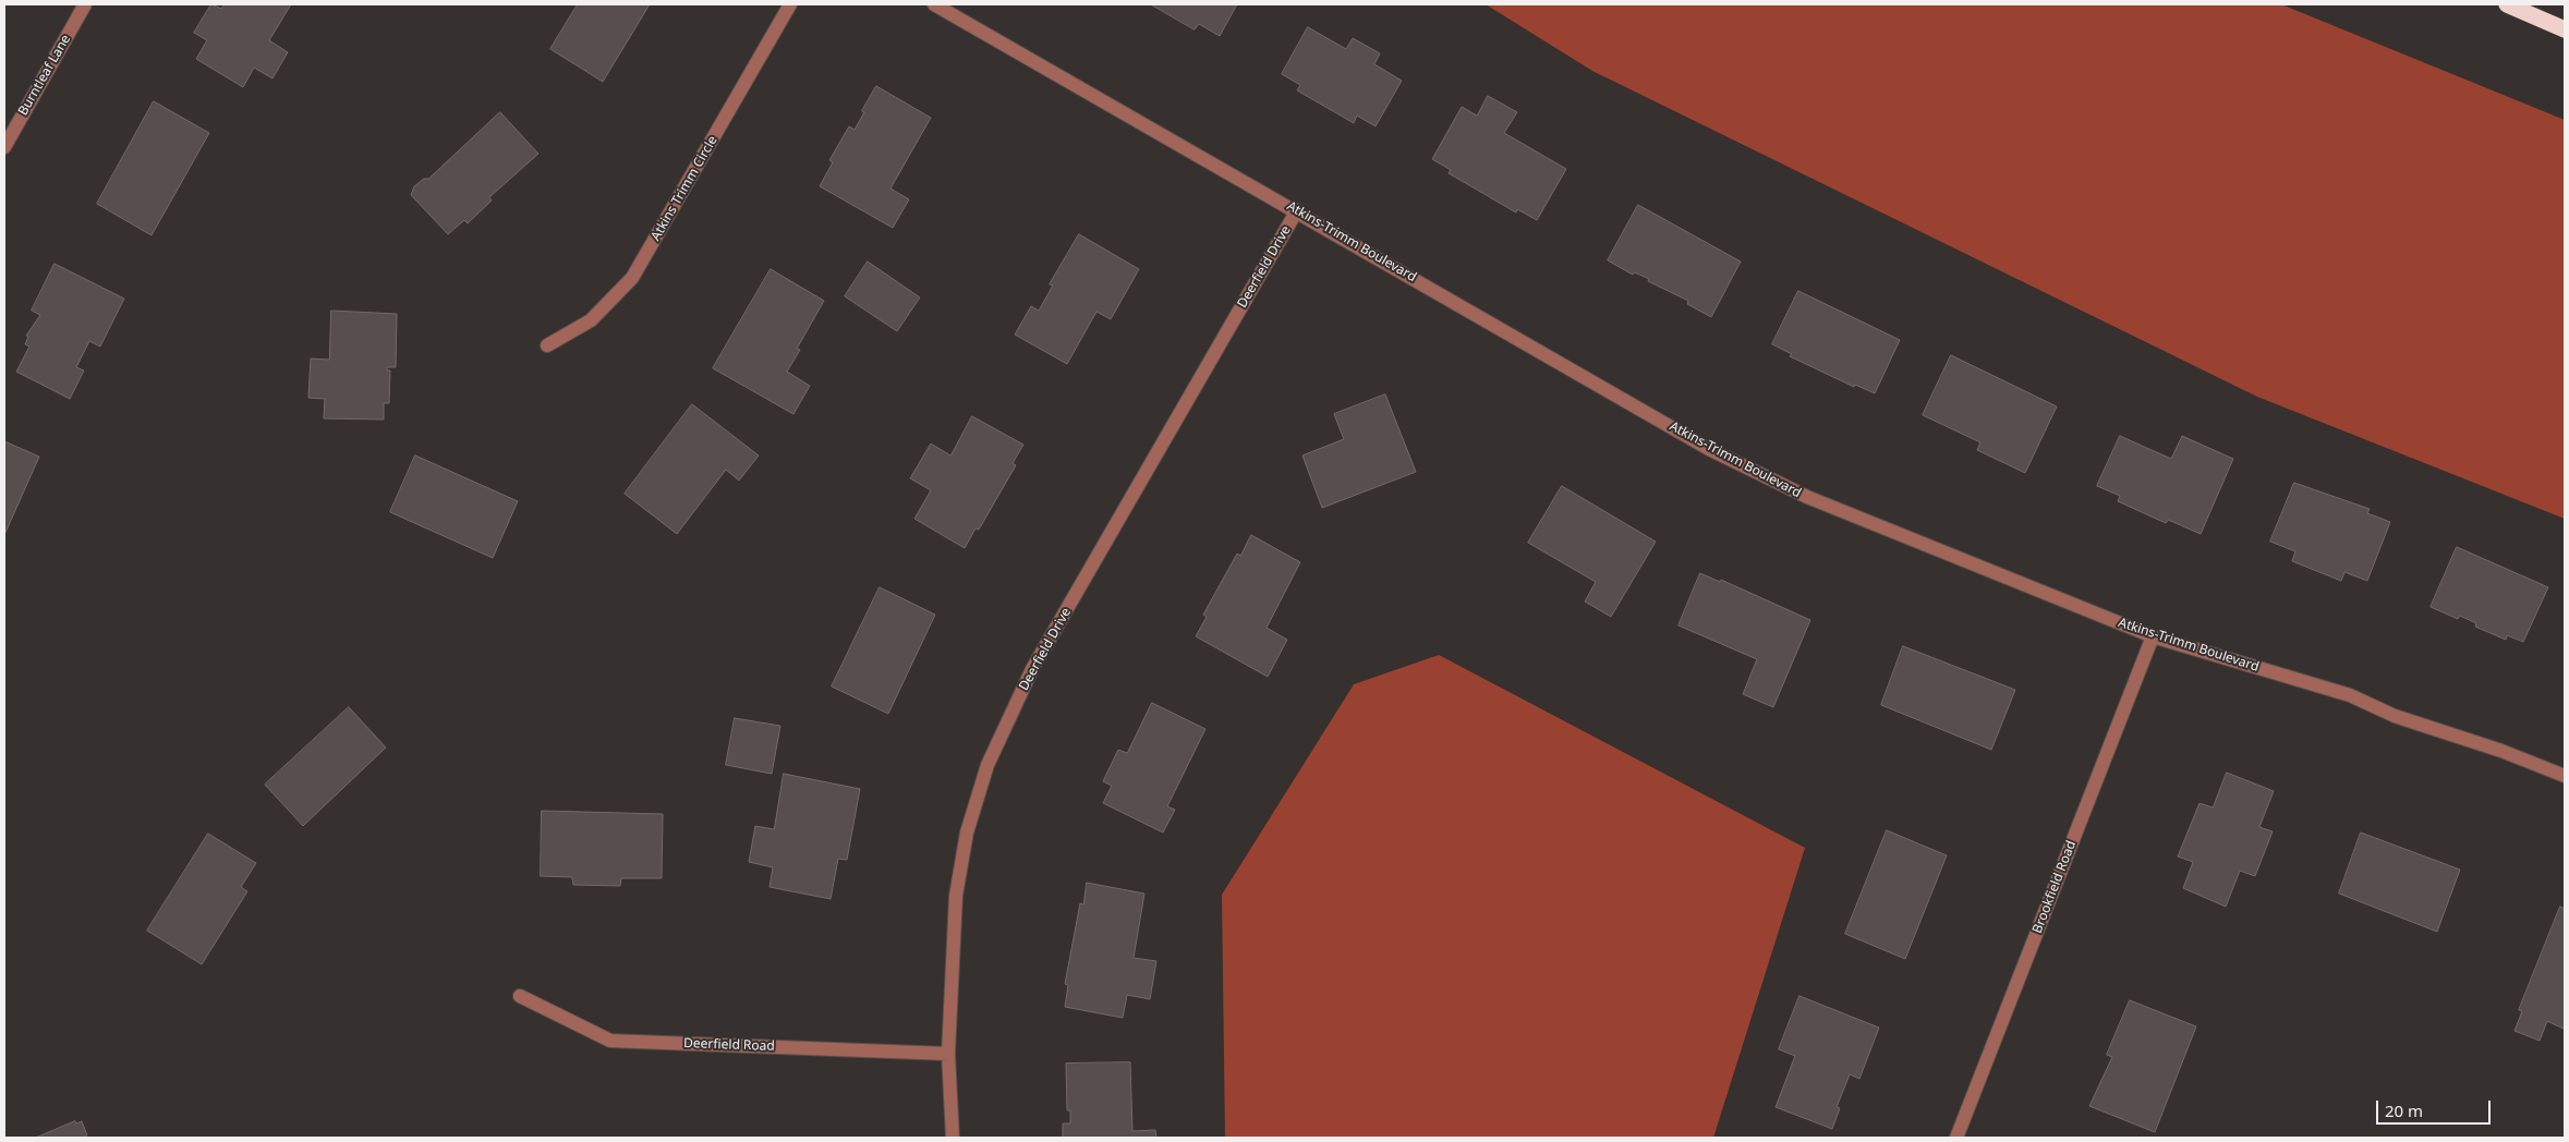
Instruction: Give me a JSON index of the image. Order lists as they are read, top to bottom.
{
  "streets": {
    "street": [
      "Burntleaf Lane",
      "Atkins Trimm Circle",
      "Atkins-Trimm Boulevard",
      "Deerfield Drive",
      "Brookfield Road",
      "Deerfield Road"
    ]
  },
  "crossings": [
    ["Atkins-Trimm Boulevard", "Deerfield Drive"],
    ["Atkins-Trimm Boulevard", "Brookfield Road"],
    ["Deerfield Drive", "Deerfield Road"]
  ],
  "scale_bar": "20 m"
}
